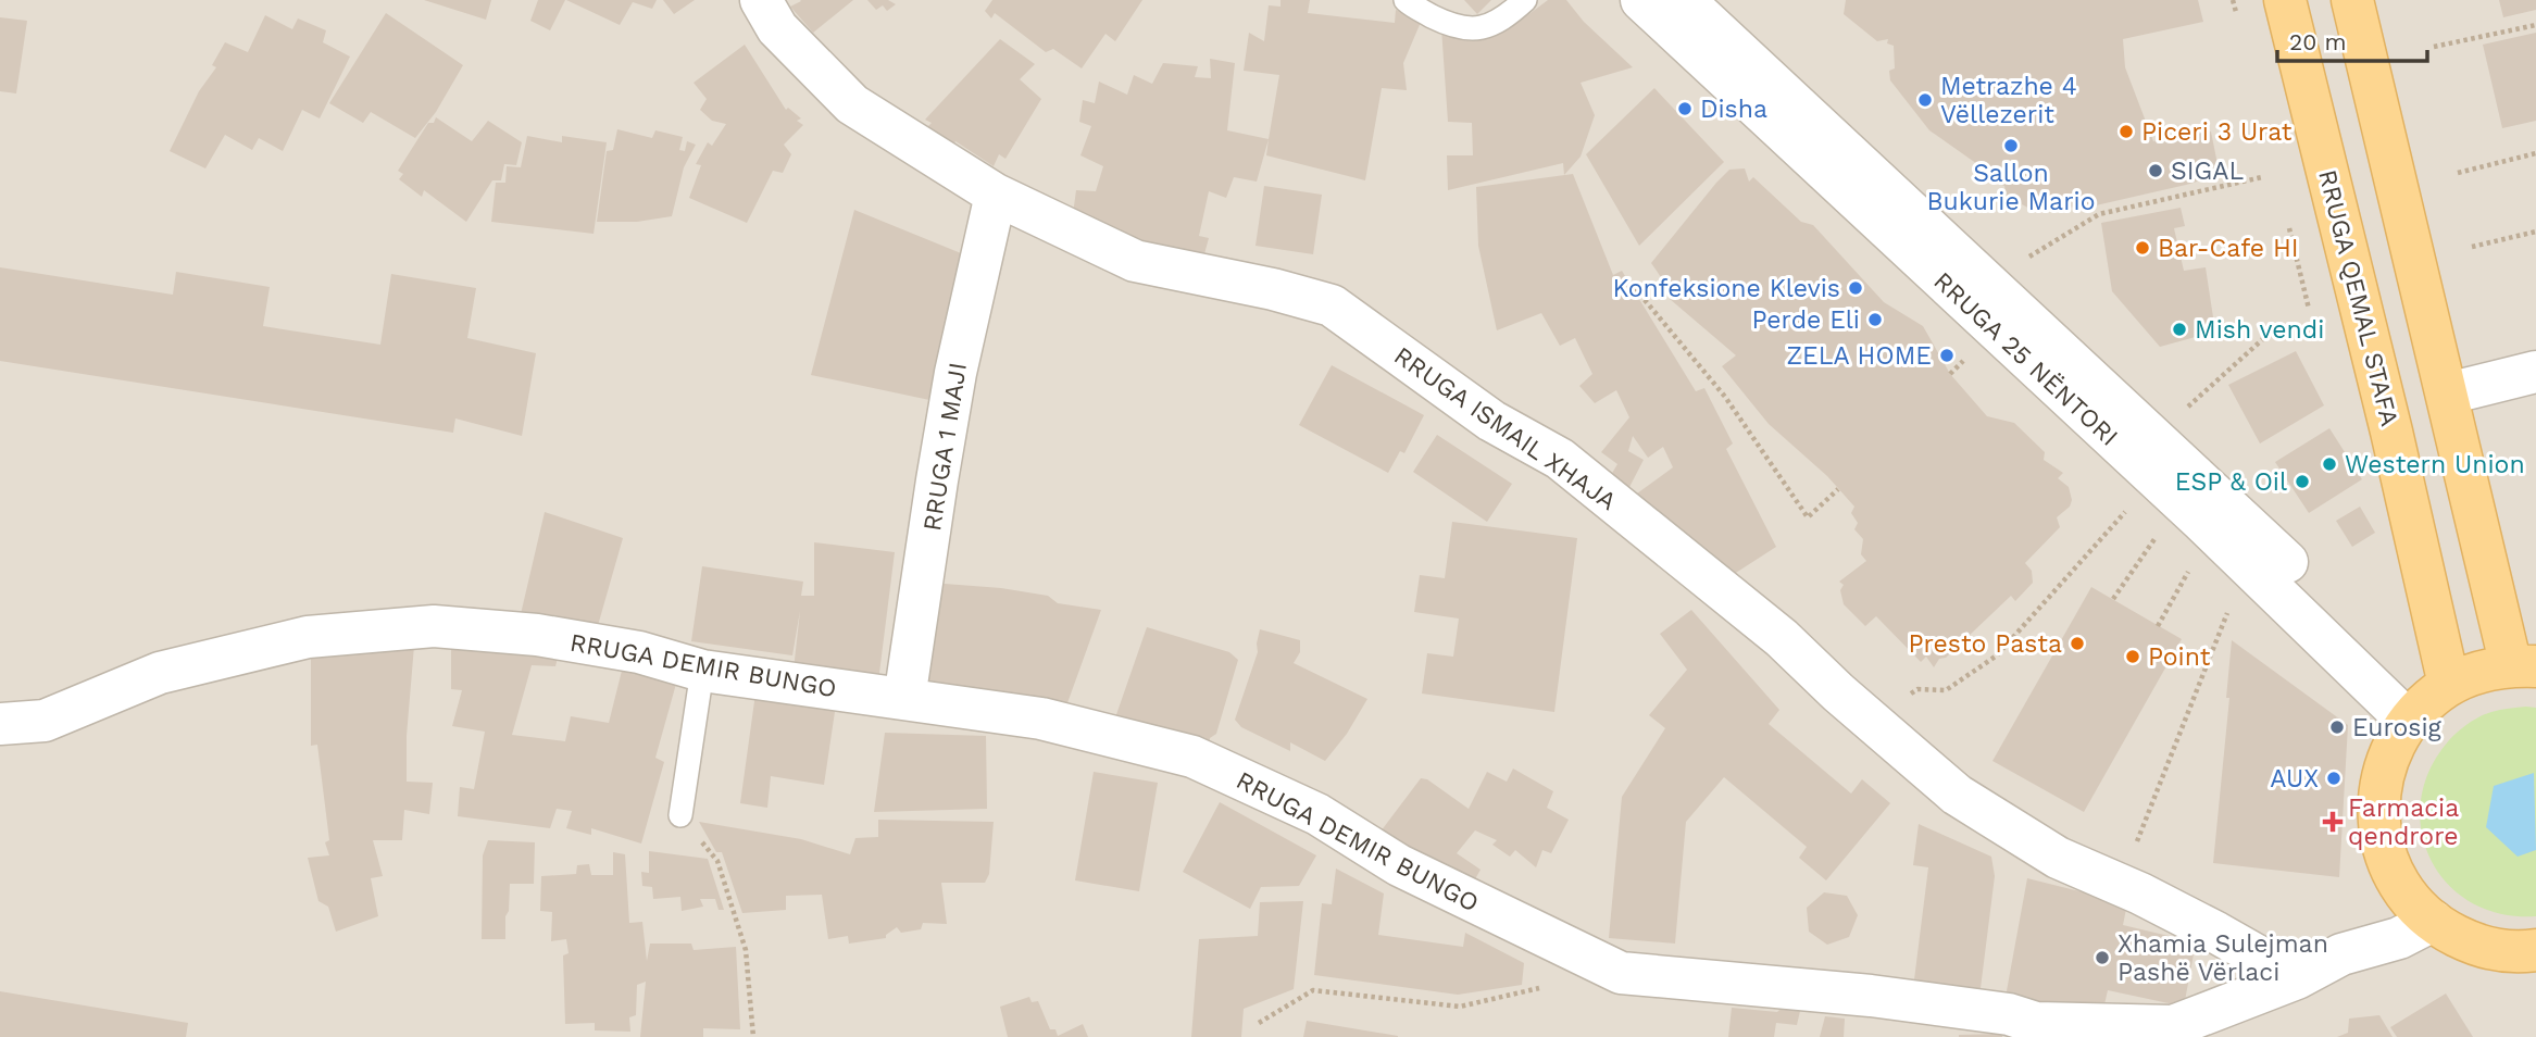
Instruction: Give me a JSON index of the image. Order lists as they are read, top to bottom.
{
  "streets": {
    "main road": ["RRUGA QEMAL STAFA"],
    "street": [
      "RRUGA 25 NËNTORI",
      "RRUGA ISMAIL XHAJA",
      "RRUGA 1 MAJI",
      "RRUGA DEMIR BUNGO"
    ]
  },
  "crossings": [
    ["RRUGA QEMAL STAFA", "RRUGA 25 NËNTORI"],
    ["RRUGA ISMAIL XHAJA", "RRUGA 1 MAJI"],
    ["RRUGA ISMAIL XHAJA", "RRUGA DEMIR BUNGO"],
    ["RRUGA 1 MAJI", "RRUGA DEMIR BUNGO"]
  ],
  "places": {
    "other": [
      "Metrazhe 4 Vëllezerit",
      "Disha",
      "Piceri 3 Urat",
      "Sallon Bukurie Mario",
      "SIGAL",
      "Bar-Cafe HI",
      "Konfeksione Klevis",
      "Perde Eli",
      "Mish vendi",
      "ZELA HOME",
      "Western Union",
      "ESP & Oil",
      "Presto Pasta",
      "Point",
      "Eurosig",
      "AUX",
      "Xhamia Sulejman Pashë Vërlaci"
    ],
    "health": ["Farmacia qendrore"]
  },
  "scale_bar": "20 m"
}
